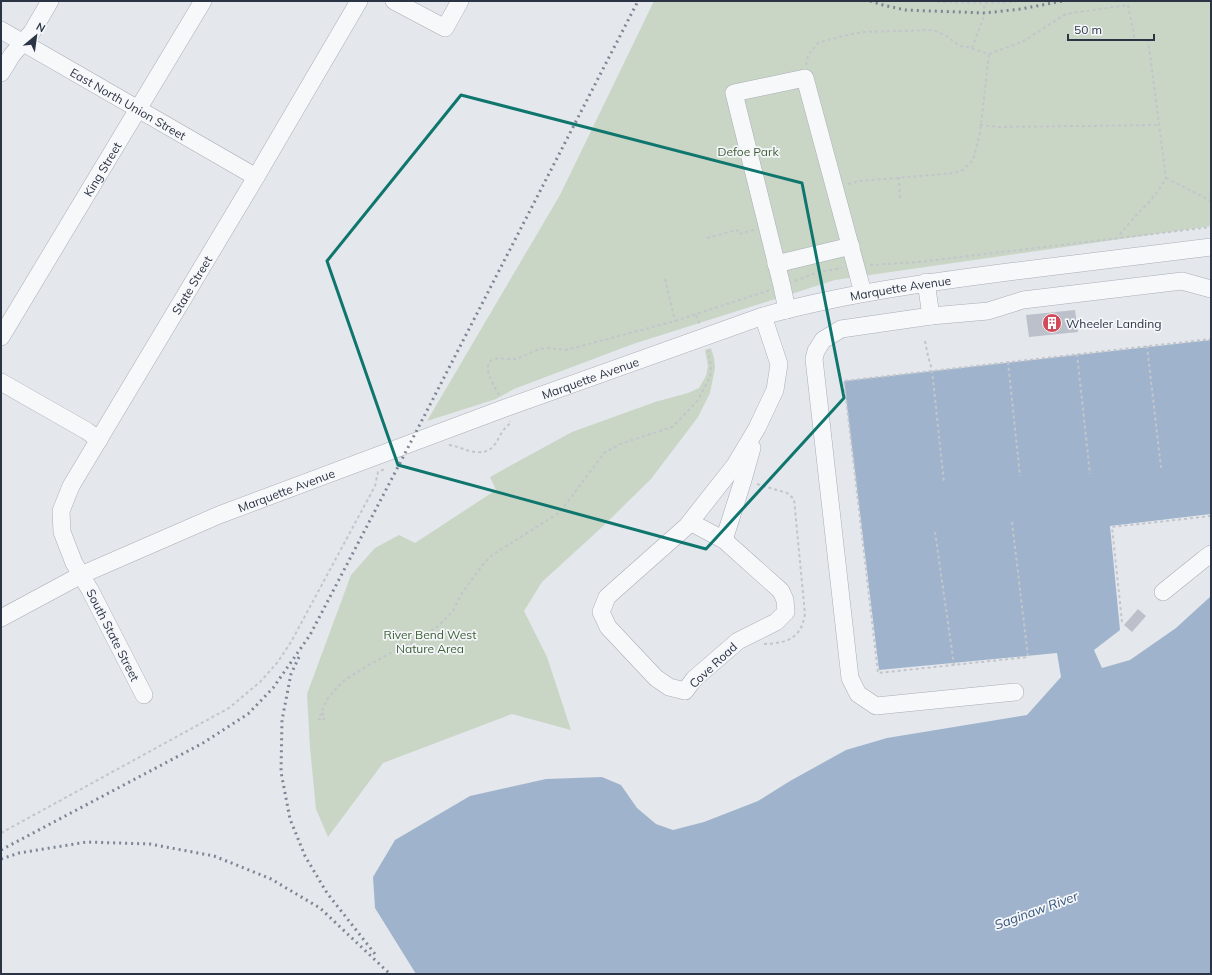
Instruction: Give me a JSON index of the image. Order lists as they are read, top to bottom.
{
  "streets": {
    "street": [
      "East North Union Street",
      "King Street",
      "State Street",
      "Marquette Avenue",
      "South State Street",
      "Cove Road"
    ]
  },
  "crossings": [
    ["East North Union Street", "King Street"],
    ["East North Union Street", "State Street"],
    ["State Street", "Marquette Avenue"],
    ["State Street", "South State Street"],
    ["Marquette Avenue", "South State Street"],
    ["Marquette Avenue", "Cove Road"]
  ],
  "water": ["Saginaw River"],
  "parks": ["Defoe Park", "River Bend West Nature Area"],
  "places": {
    "building": ["Wheeler Landing"]
  },
  "scale_bar": "50 m",
  "north": "top right"
}
